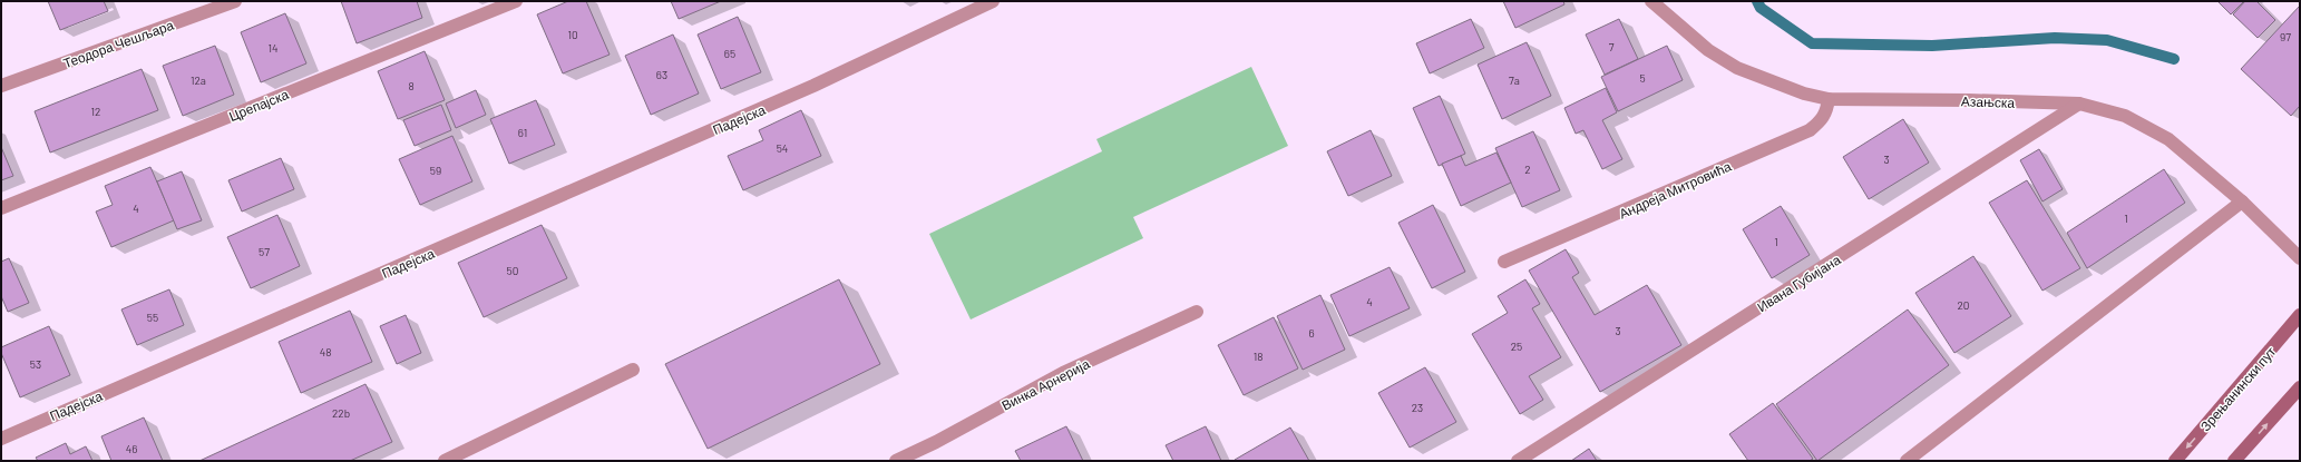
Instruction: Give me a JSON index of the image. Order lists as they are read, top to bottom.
{
  "streets": {
    "main road": ["Зрењанински пут"],
    "street": [
      "Теодора Чешљара",
      "Азањска",
      "Црепајска",
      "Падејска",
      "Андреја Митровића",
      "Ивана Губијана",
      "Винка Арнерија"
    ]
  },
  "crossings": [
    ["Азањска", "Андреја Митровића"],
    ["Азањска", "Ивана Губијана"]
  ],
  "house_numbers": [
    "10",
    "97",
    "7",
    "14",
    "65",
    "63",
    "5",
    "12a",
    "7a",
    "8",
    "12",
    "61",
    "54",
    "3",
    "2",
    "59",
    "4",
    "1",
    "1",
    "57",
    "50",
    "4",
    "20",
    "55",
    "3",
    "6",
    "25",
    "48",
    "18",
    "53",
    "23",
    "22b",
    "46"
  ]
}
